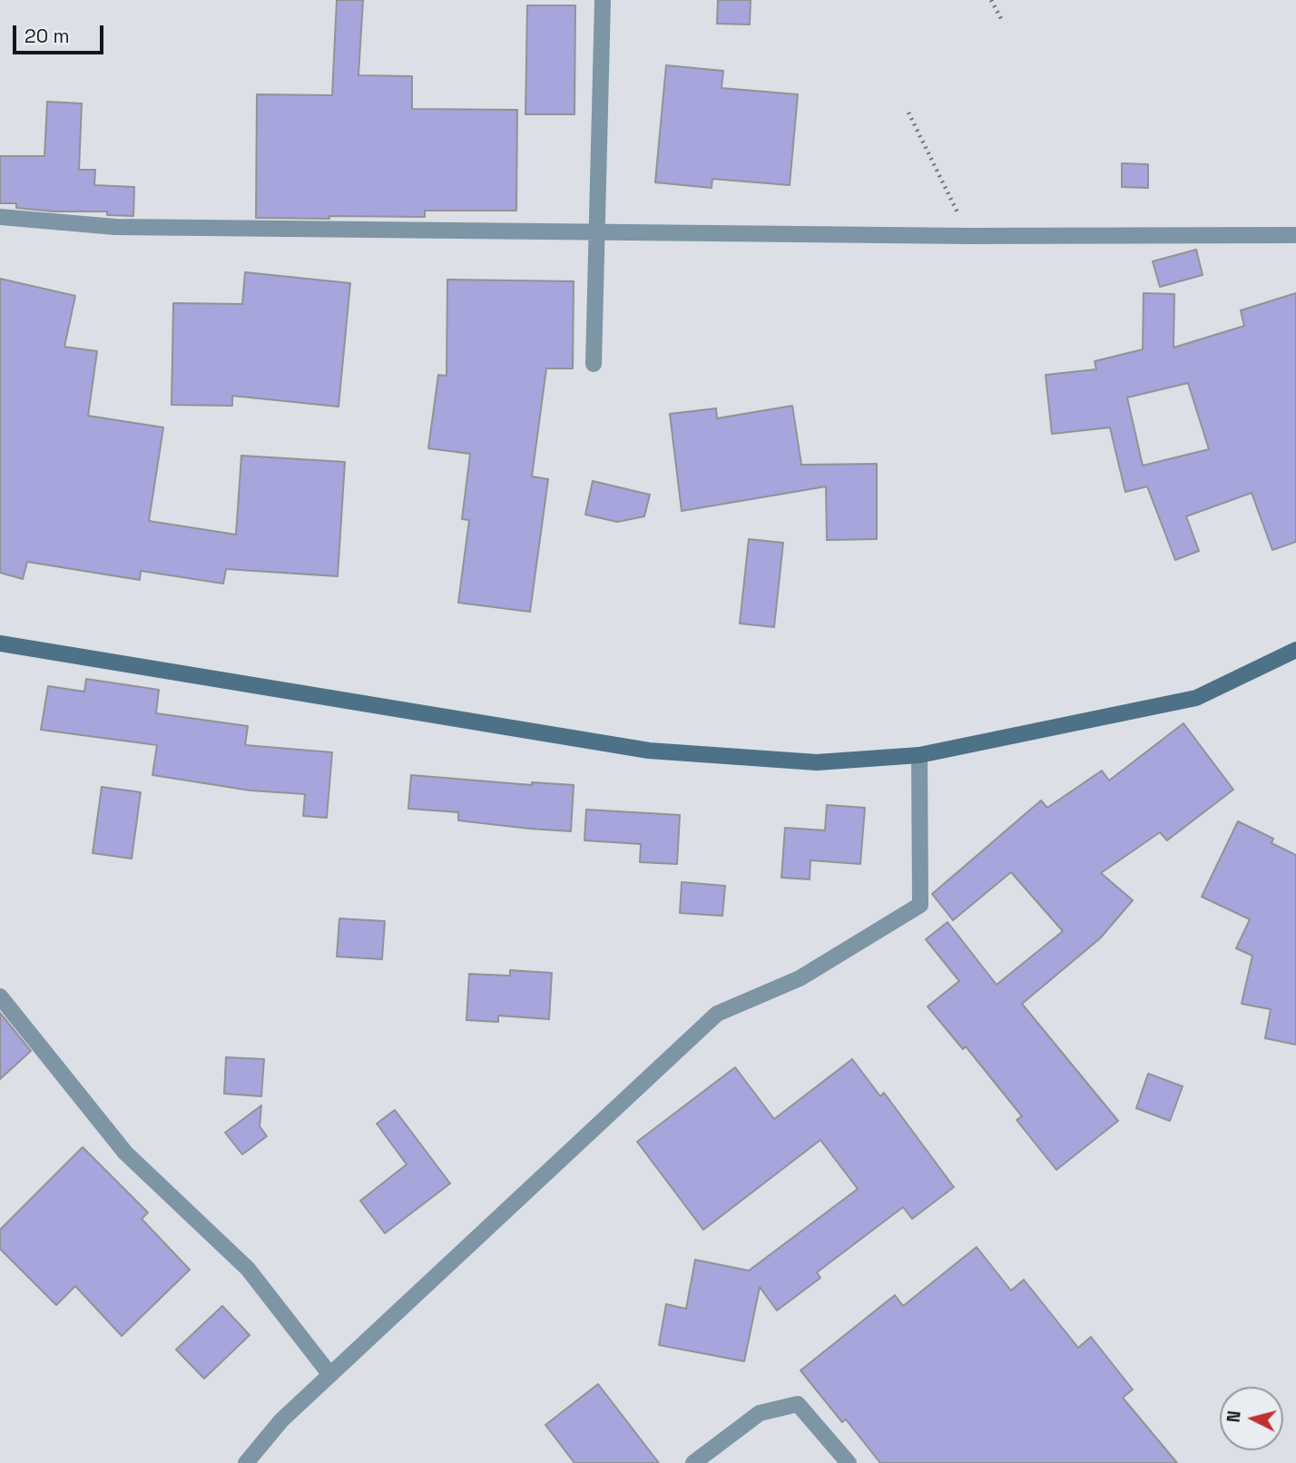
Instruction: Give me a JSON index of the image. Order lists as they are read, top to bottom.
{
  "scale_bar": "20 m",
  "north": "left"
}
